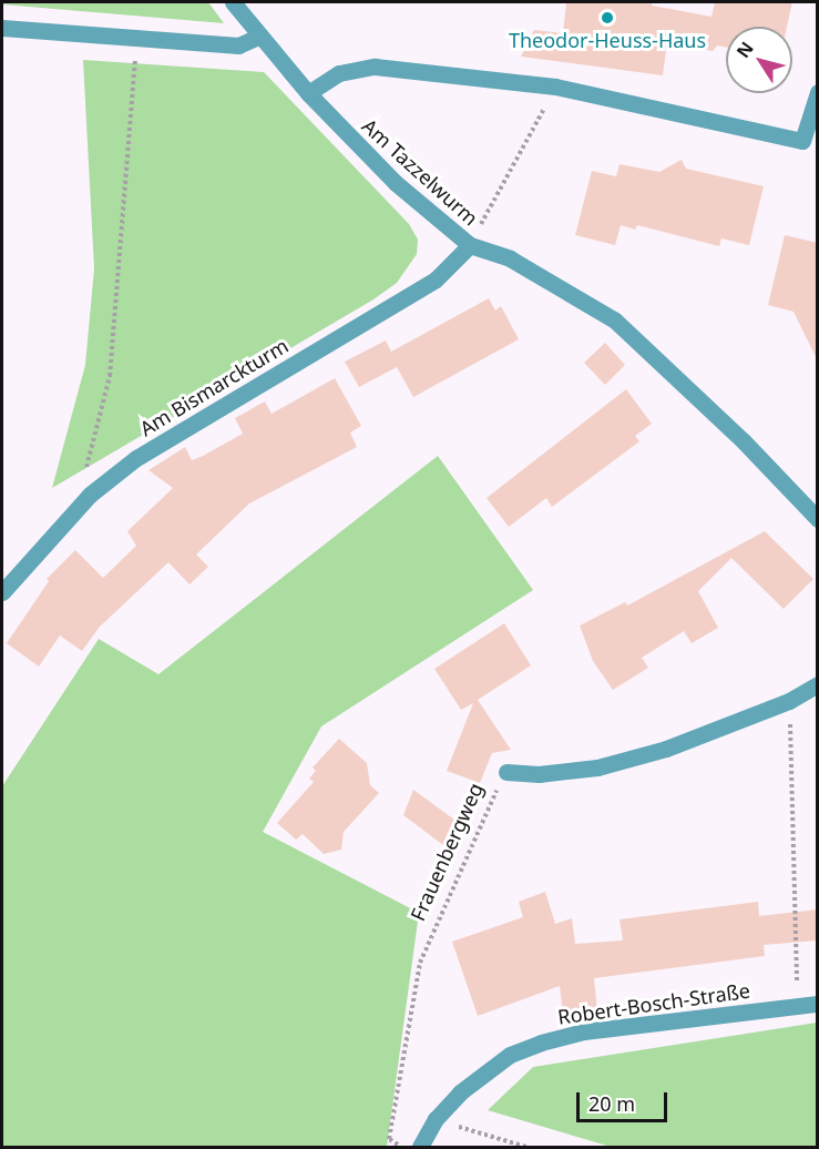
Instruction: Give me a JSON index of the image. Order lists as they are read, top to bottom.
{
  "streets": {
    "street": [
      "Am Tazzelwurm",
      "Am Bismarckturm",
      "Frauenbergweg",
      "Robert-Bosch-Straße"
    ]
  },
  "crossings": [
    ["Am Tazzelwurm", "Am Bismarckturm"]
  ],
  "places": ["Theodor-Heuss-Haus"],
  "scale_bar": "20 m",
  "north": "top left"
}
